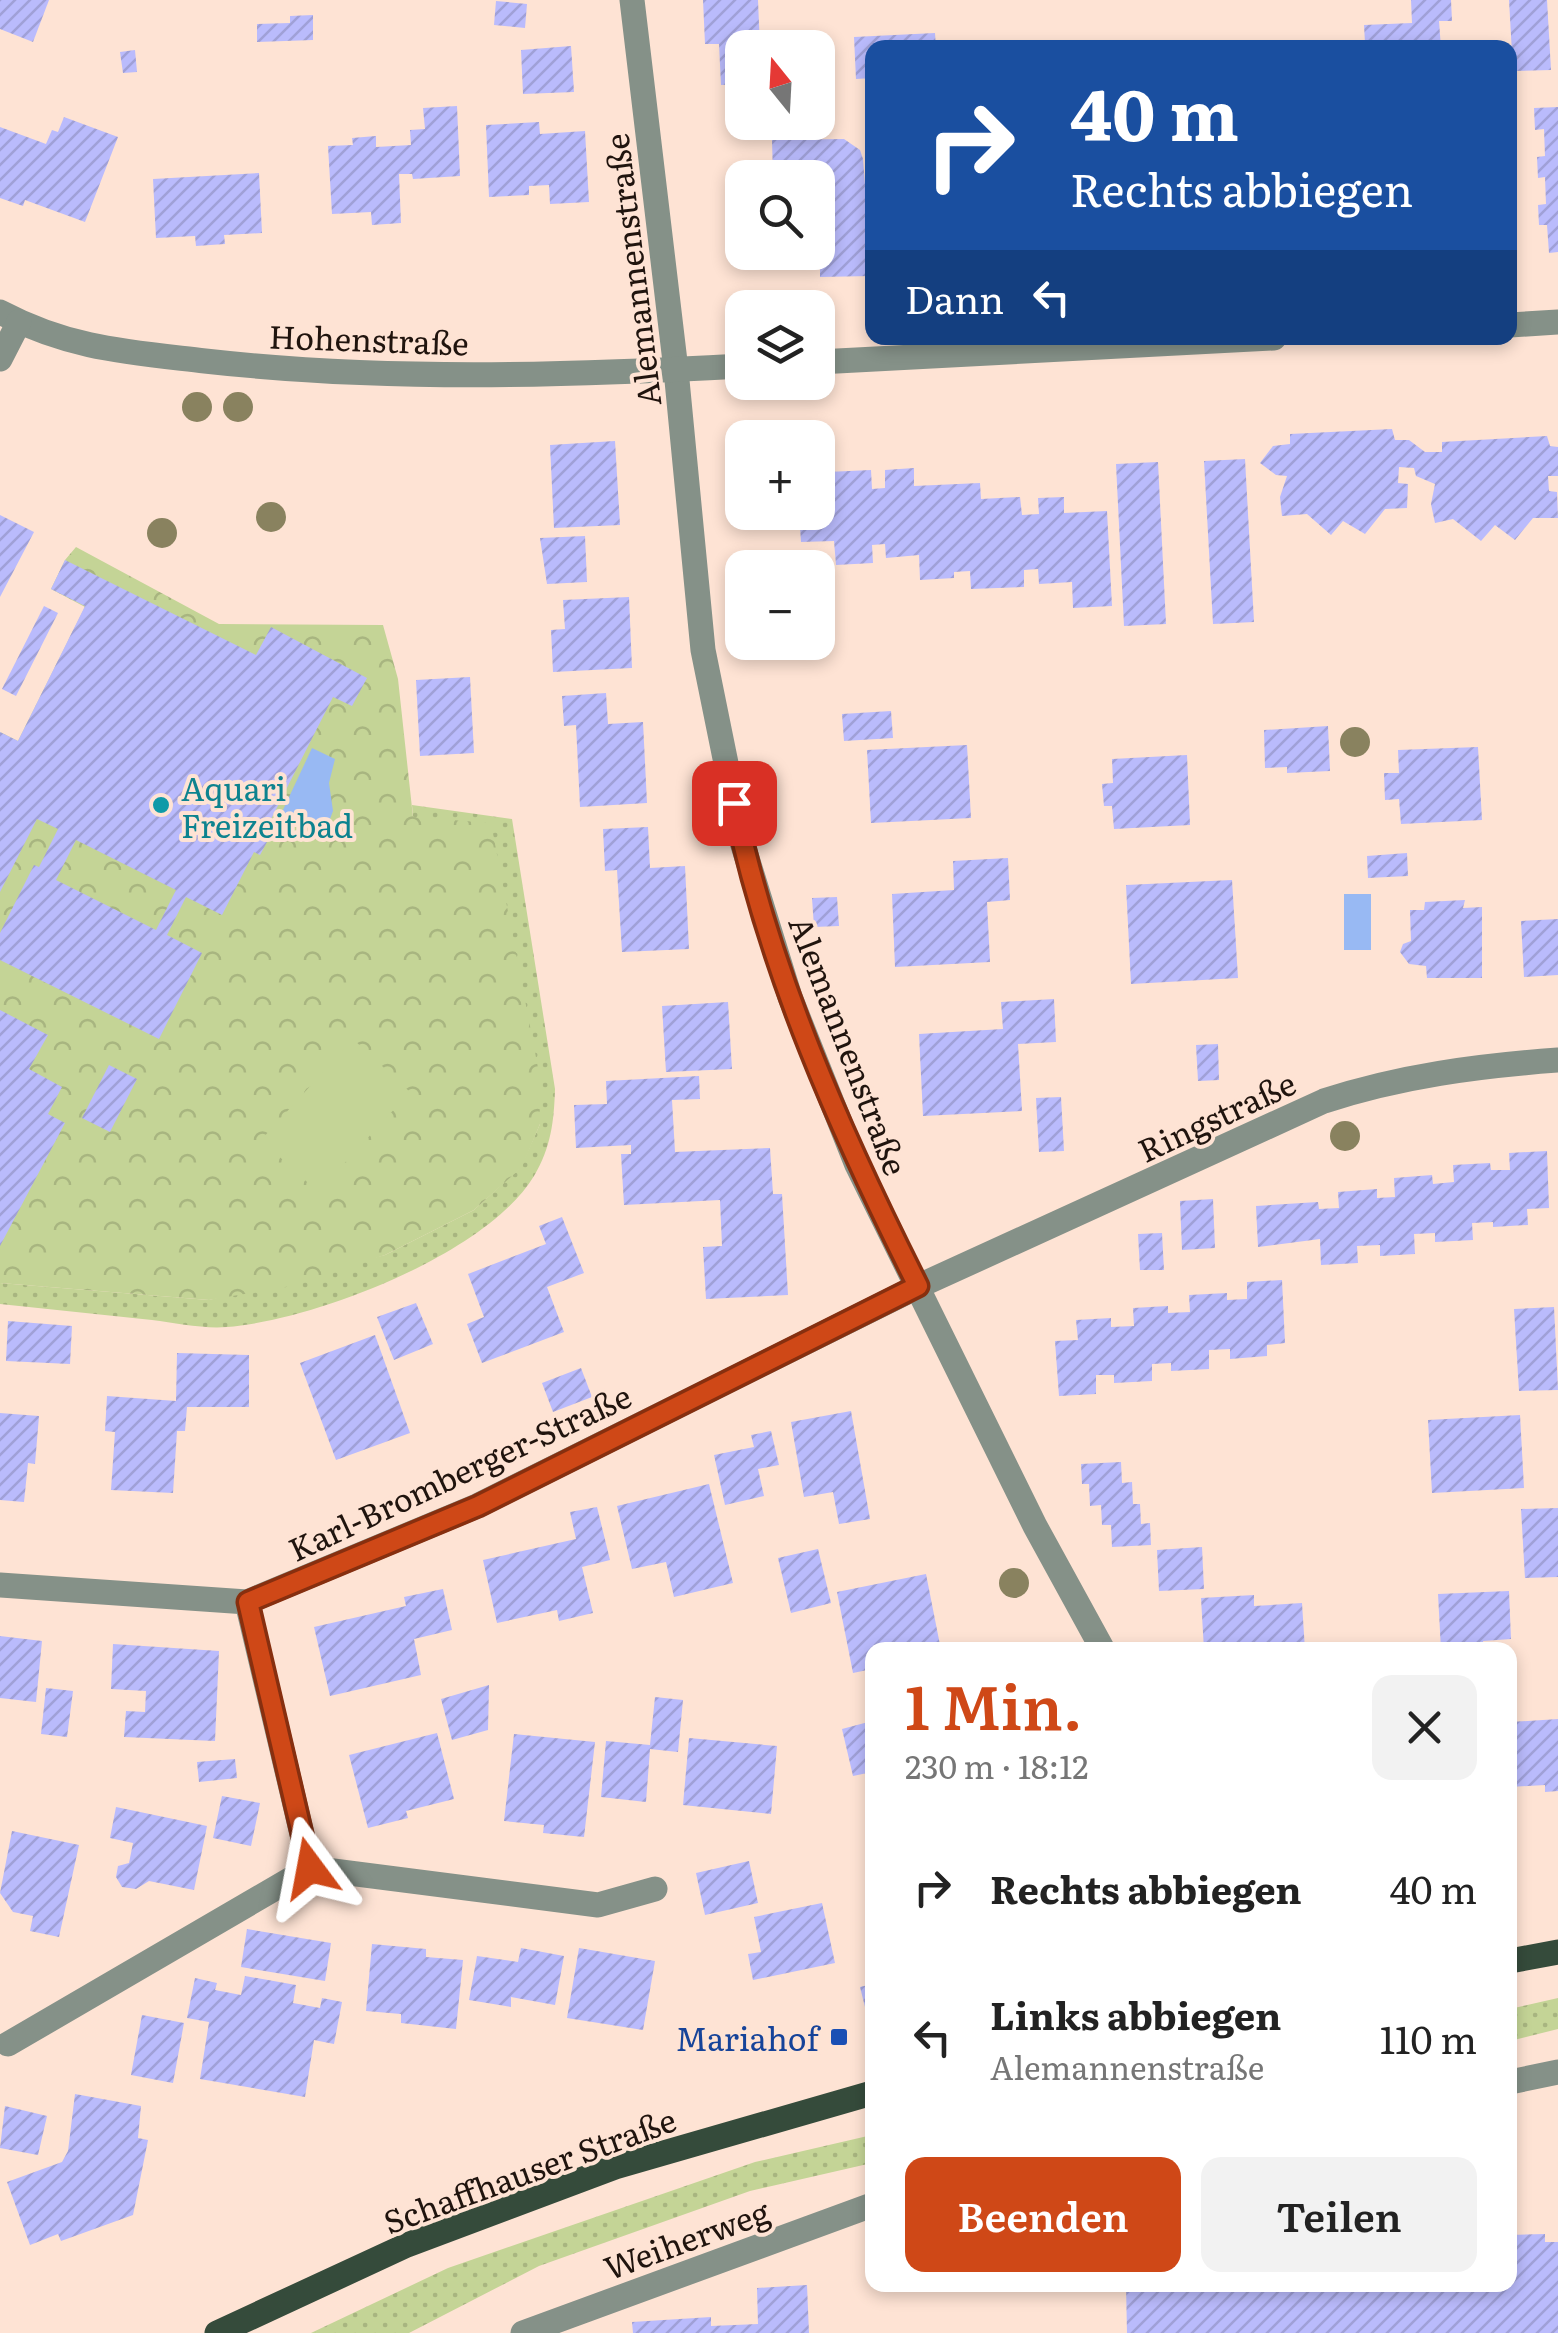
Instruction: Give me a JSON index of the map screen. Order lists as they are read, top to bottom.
{
  "streets": {
    "main road": ["Schaffhauser Straße"],
    "street": [
      "Alemannenstraße",
      "Hohenstraße",
      "Ringstraße",
      "Karl-Bromberger-Straße",
      "Weiherweg"
    ]
  },
  "crossings": [
    ["Alemannenstraße", "Hohenstraße"],
    ["Alemannenstraße", "Ringstraße"],
    ["Alemannenstraße", "Karl-Bromberger-Straße"],
    ["Ringstraße", "Karl-Bromberger-Straße"]
  ],
  "places": {
    "other": ["Aquari Freizeitbad"],
    "transit": ["Mariahof"]
  },
  "north": "top",
  "page": {
    "map_buttons": ["+", "−"],
    "turn": ["40 m", "Rechts abbiegen"],
    "then": "Dann",
    "heading": ["1 Min.", "230 m · 18:12"],
    "list": [
      {
        "name": "Rechts abbiegen",
        "value": "40 m"
      },
      {
        "name": "Links abbiegen",
        "note": "Alemannenstraße",
        "value": "110 m"
      }
    ],
    "buttons": ["Beenden", "Teilen"]
  }
}
